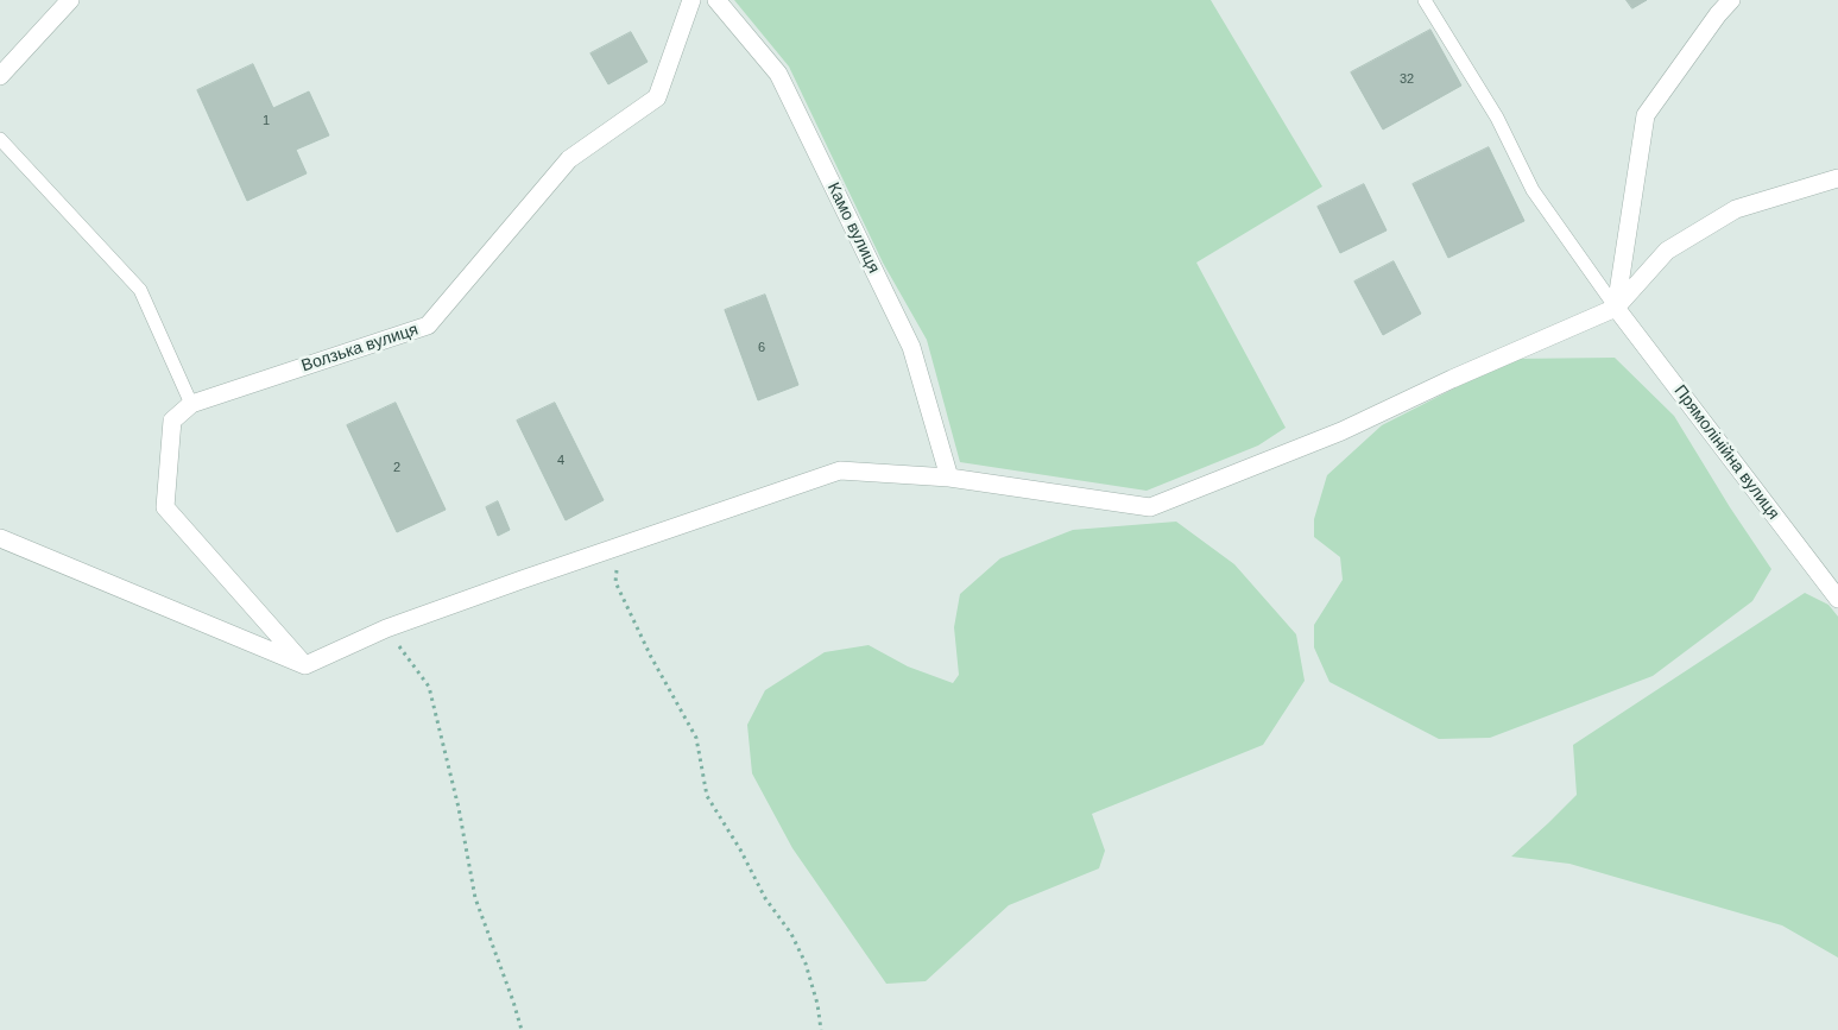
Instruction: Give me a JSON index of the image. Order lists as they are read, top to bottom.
{
  "streets": {
    "street": ["Камо вулиця", "Волзька вулиця", "Прямолінійна вулиця"]
  },
  "house_numbers": [
    "32",
    "1",
    "6",
    "4",
    "2"
  ]
}
